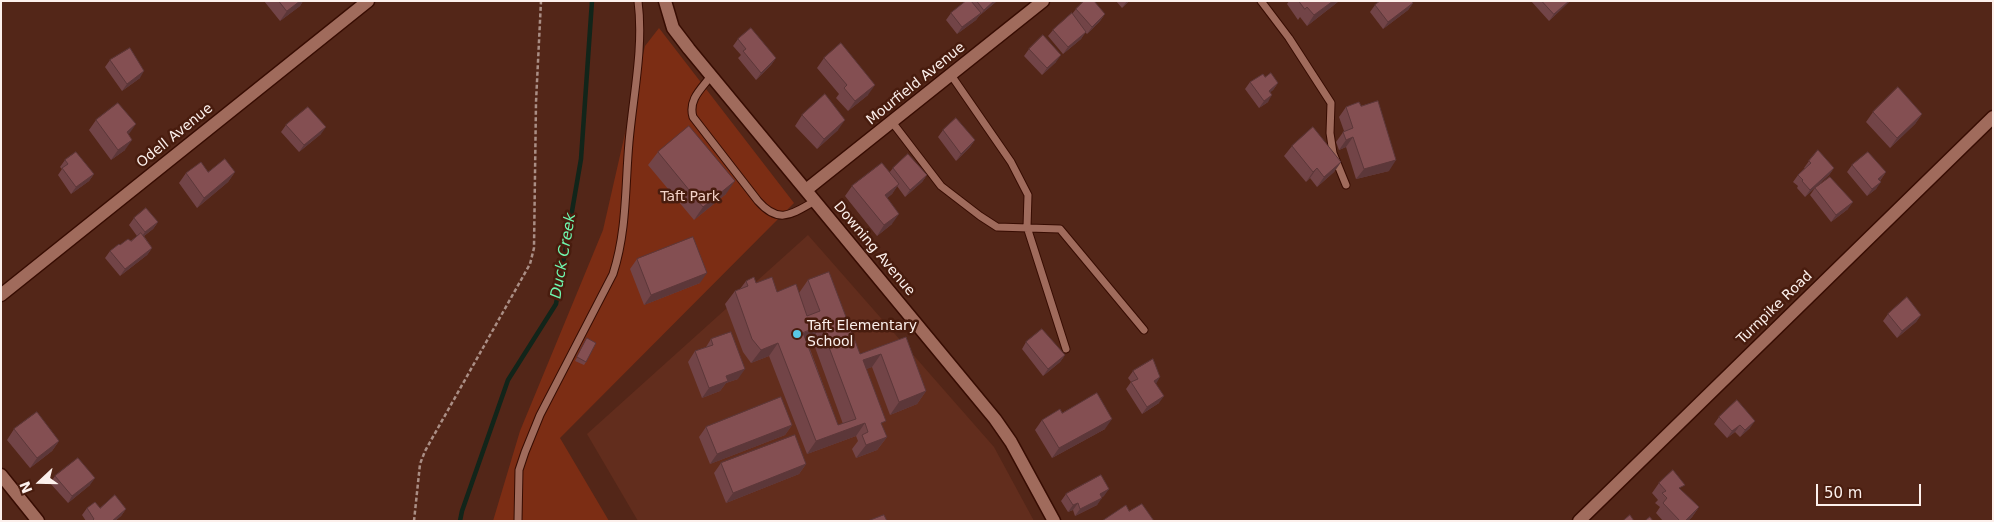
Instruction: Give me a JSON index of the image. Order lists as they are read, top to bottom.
{
  "streets": {
    "street": [
      "Mourfield Avenue",
      "Odell Avenue",
      "Downing Avenue",
      "Turnpike Road"
    ]
  },
  "crossings": [
    ["Mourfield Avenue", "Downing Avenue"]
  ],
  "water": ["Duck Creek"],
  "parks": ["Taft Park"],
  "places": ["Taft Elementary School"],
  "scale_bar": "50 m",
  "north": "left"
}
